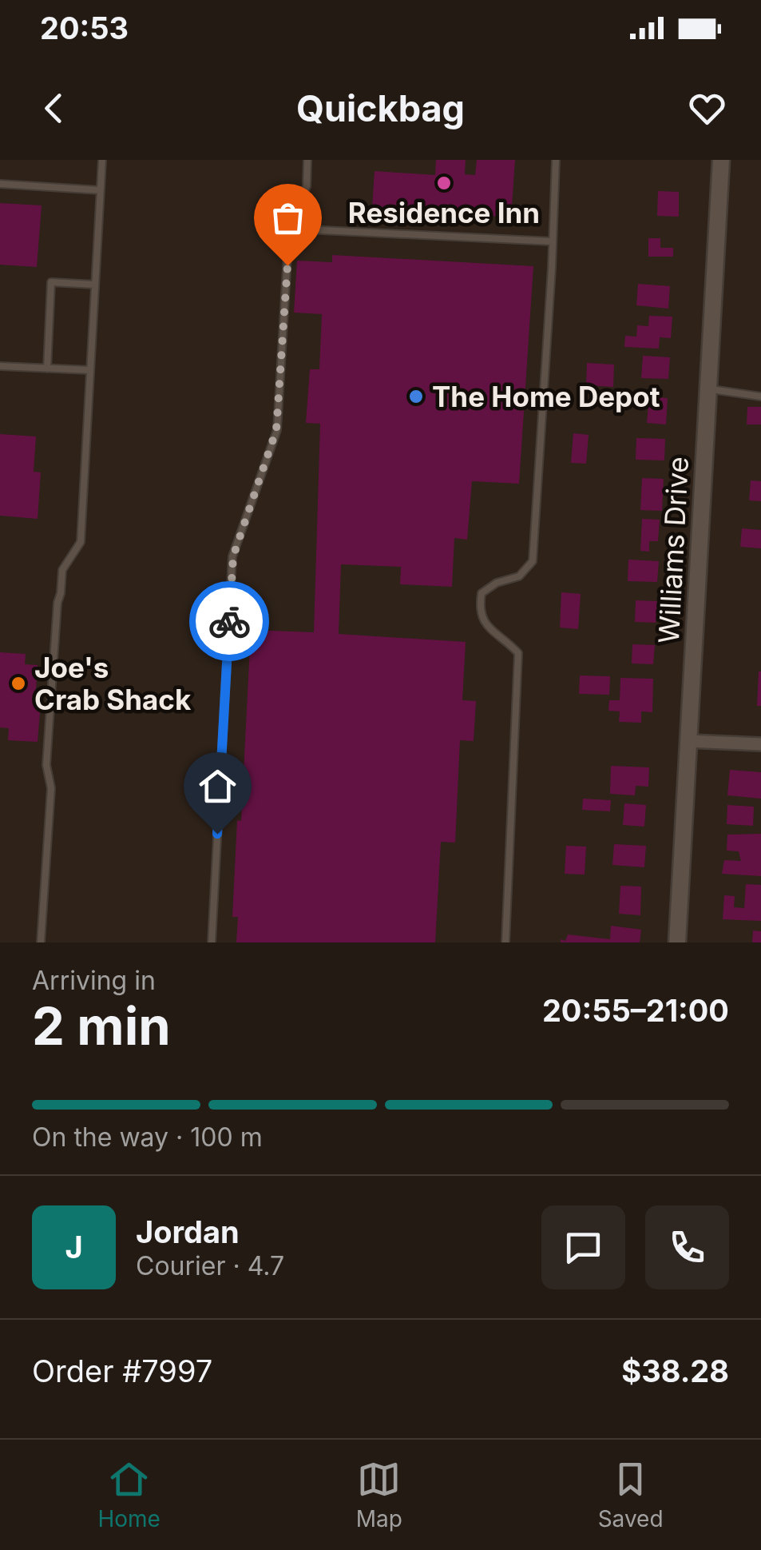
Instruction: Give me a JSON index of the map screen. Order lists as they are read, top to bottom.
{
  "streets": {
    "street": ["Williams Drive"]
  },
  "places": ["Residence Inn", "The Home Depot", "Joe's Crab Shack"],
  "page": {
    "status": "20:53",
    "header": "Quickbag",
    "heading": ["2 min", "Arriving in", "20:55–21:00"],
    "panel": [
      "Jordan",
      "Courier · 4.7",
      "Order #7997",
      "$38.28"
    ],
    "bar": "On the way · 100 m",
    "round": "J",
    "tabs": ["Home", "Map", "Saved"]
  }
}
